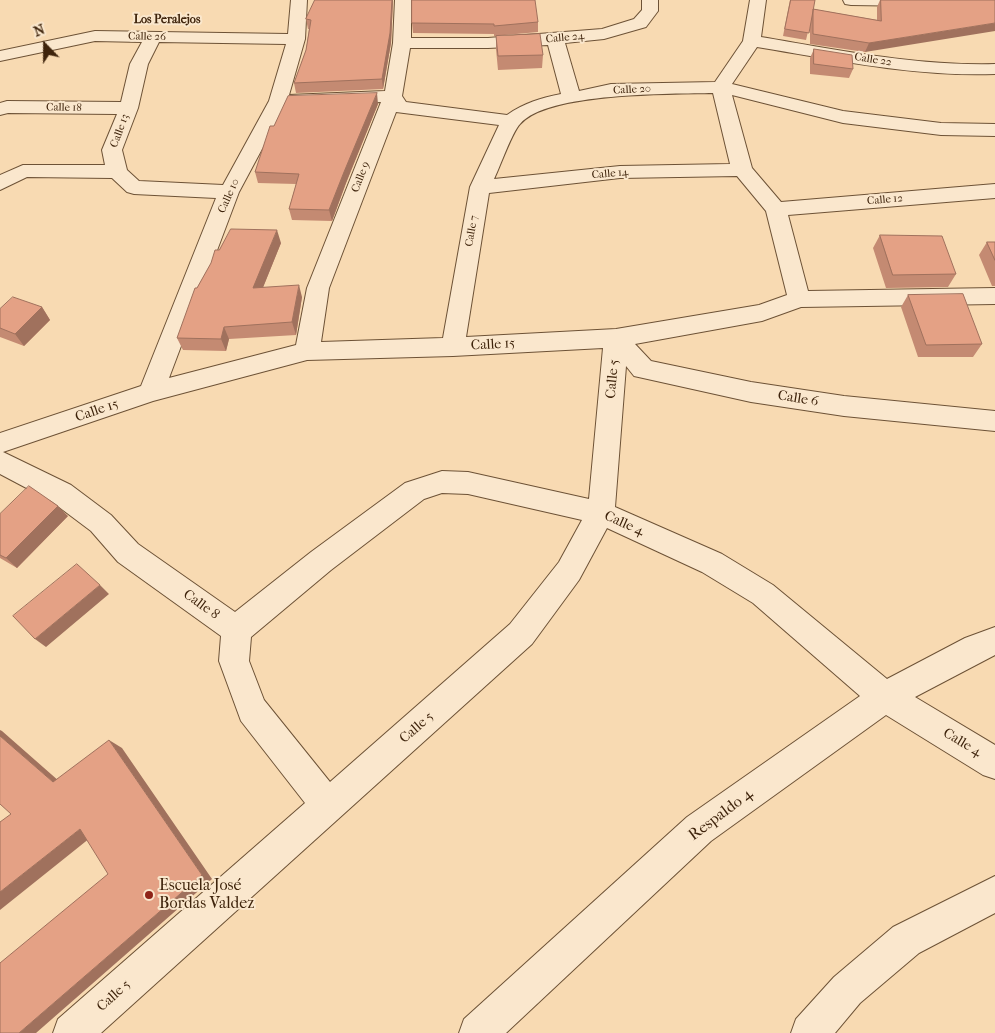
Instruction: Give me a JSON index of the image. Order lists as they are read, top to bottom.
{
  "streets": {
    "street": [
      "Calle 26",
      "Calle 24",
      "Calle 22",
      "Calle 20",
      "Calle 18",
      "Calle 13",
      "Calle 14",
      "Calle 9",
      "Calle 10",
      "Calle 12",
      "Calle 7",
      "Calle 15",
      "Calle 5",
      "Calle 6",
      "Calle 4",
      "Calle 8",
      "Respaldo 4"
    ]
  },
  "crossings": [
    ["Calle 26", "Calle 13"],
    ["Calle 26", "Calle 10"],
    ["Calle 24", "Calle 9"],
    ["Calle 20", "Calle 7"],
    ["Calle 18", "Calle 13"],
    ["Calle 14", "Calle 7"],
    ["Calle 9", "Calle 15"],
    ["Calle 10", "Calle 15"],
    ["Calle 7", "Calle 15"],
    ["Calle 15", "Calle 5"],
    ["Calle 15", "Calle 6"],
    ["Calle 5", "Calle 6"],
    ["Calle 5", "Calle 4"],
    ["Calle 4", "Calle 8"],
    ["Calle 4", "Respaldo 4"]
  ],
  "districts": ["Los Peralejos"],
  "places": ["Escuela José Bordas Valdez"],
  "north": "top"
}
